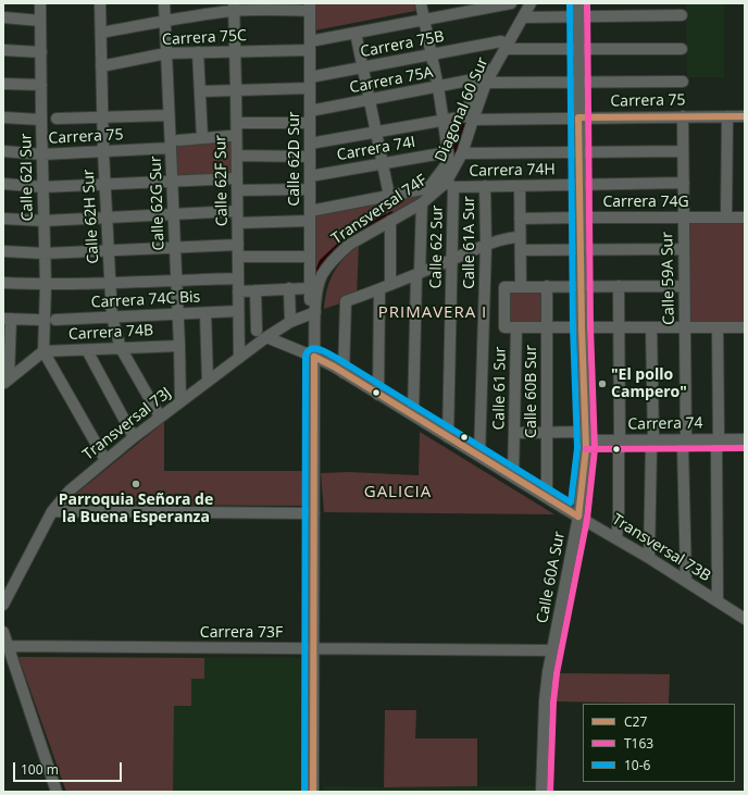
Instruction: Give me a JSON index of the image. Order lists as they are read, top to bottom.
{
  "streets": {
    "street": [
      "Carrera 75C",
      "Carrera 75B",
      "Carrera 75A",
      "Carrera 75",
      "Diagonal 60 Sur",
      "Carrera 74I",
      "Calle 62D Sur",
      "Carrera 74H",
      "Calle 62I Sur",
      "Calle 62F Sur",
      "Carrera 74G",
      "Calle 62G Sur",
      "Transversal 74F",
      "Calle 62H Sur",
      "Calle 61A Sur",
      "Calle 62 Sur",
      "Calle 59A Sur",
      "Carrera 74C Bis",
      "Carrera 74B",
      "Calle 61 Sur",
      "Calle 60B Sur",
      "Transversal 73J",
      "Carrera 74",
      "Transversal 73B",
      "Calle 60A Sur",
      "Carrera 73F"
    ]
  },
  "crossings": [
    ["Carrera 75C", "Calle 62D Sur"],
    ["Carrera 75C", "Calle 62F Sur"],
    ["Carrera 75C", "Calle 62G Sur"],
    ["Carrera 75C", "Calle 62H Sur"],
    ["Carrera 75C", "Calle 62 Sur"],
    ["Carrera 75B", "Diagonal 60 Sur"],
    ["Carrera 75B", "Calle 62D Sur"],
    ["Carrera 75B", "Calle 62F Sur"],
    ["Carrera 75B", "Calle 62 Sur"],
    ["Carrera 75B", "Calle 60A Sur"],
    ["Carrera 75A", "Diagonal 60 Sur"],
    ["Carrera 75A", "Calle 62D Sur"],
    ["Carrera 75A", "Calle 62F Sur"],
    ["Carrera 75A", "Calle 62 Sur"],
    ["Carrera 75A", "Calle 60A Sur"],
    ["Carrera 75", "Diagonal 60 Sur"],
    ["Carrera 75", "Calle 62D Sur"],
    ["Carrera 75", "Calle 62I Sur"],
    ["Carrera 75", "Calle 62G Sur"],
    ["Carrera 75", "Calle 62H Sur"],
    ["Carrera 75", "Calle 62 Sur"],
    ["Carrera 75", "Calle 59A Sur"],
    ["Carrera 75", "Calle 60A Sur"],
    ["Diagonal 60 Sur", "Carrera 74H"],
    ["Diagonal 60 Sur", "Transversal 74F"],
    ["Diagonal 60 Sur", "Calle 62 Sur"],
    ["Carrera 74I", "Calle 62D Sur"],
    ["Carrera 74I", "Carrera 74H"],
    ["Carrera 74I", "Calle 62 Sur"],
    ["Calle 62D Sur", "Carrera 74H"],
    ["Calle 62D Sur", "Transversal 74F"],
    ["Calle 62D Sur", "Transversal 73J"],
    ["Calle 62D Sur", "Transversal 73B"],
    ["Calle 62D Sur", "Carrera 73F"],
    ["Carrera 74H", "Calle 62F Sur"],
    ["Carrera 74H", "Transversal 74F"],
    ["Carrera 74H", "Calle 61A Sur"],
    ["Carrera 74H", "Calle 62 Sur"],
    ["Carrera 74H", "Calle 59A Sur"],
    ["Carrera 74H", "Calle 60A Sur"],
    ["Calle 62I Sur", "Carrera 74B"],
    ["Calle 62F Sur", "Carrera 74C Bis"],
    ["Calle 62F Sur", "Transversal 73J"],
    ["Carrera 74G", "Calle 59A Sur"],
    ["Carrera 74G", "Calle 60A Sur"],
    ["Calle 62G Sur", "Carrera 74C Bis"],
    ["Calle 62G Sur", "Carrera 74B"],
    ["Calle 62G Sur", "Transversal 73J"],
    ["Transversal 74F", "Calle 62 Sur"],
    ["Transversal 74F", "Transversal 73J"],
    ["Calle 62H Sur", "Carrera 74C Bis"],
    ["Calle 62H Sur", "Carrera 74B"],
    ["Calle 62H Sur", "Transversal 73J"],
    ["Calle 61A Sur", "Transversal 73B"],
    ["Calle 62 Sur", "Transversal 73B"],
    ["Calle 59A Sur", "Carrera 74"],
    ["Calle 59A Sur", "Transversal 73B"],
    ["Calle 61 Sur", "Carrera 74"],
    ["Calle 61 Sur", "Transversal 73B"],
    ["Calle 60B Sur", "Carrera 74"],
    ["Calle 60B Sur", "Transversal 73B"],
    ["Transversal 73J", "Transversal 73B"],
    ["Carrera 74", "Calle 60A Sur"],
    ["Transversal 73B", "Calle 60A Sur"],
    ["Calle 60A Sur", "Carrera 73F"]
  ],
  "districts": ["PRIMAVERA I", "GALICIA"],
  "places": ["\"El pollo Campero\"", "Parroquia Señora de la Buena Esperanza"],
  "lines": ["transit line T163", "transit line 10-6", "transit line C27"],
  "legend": ["C27", "T163", "10-6"],
  "scale_bar": "100 m"
}
